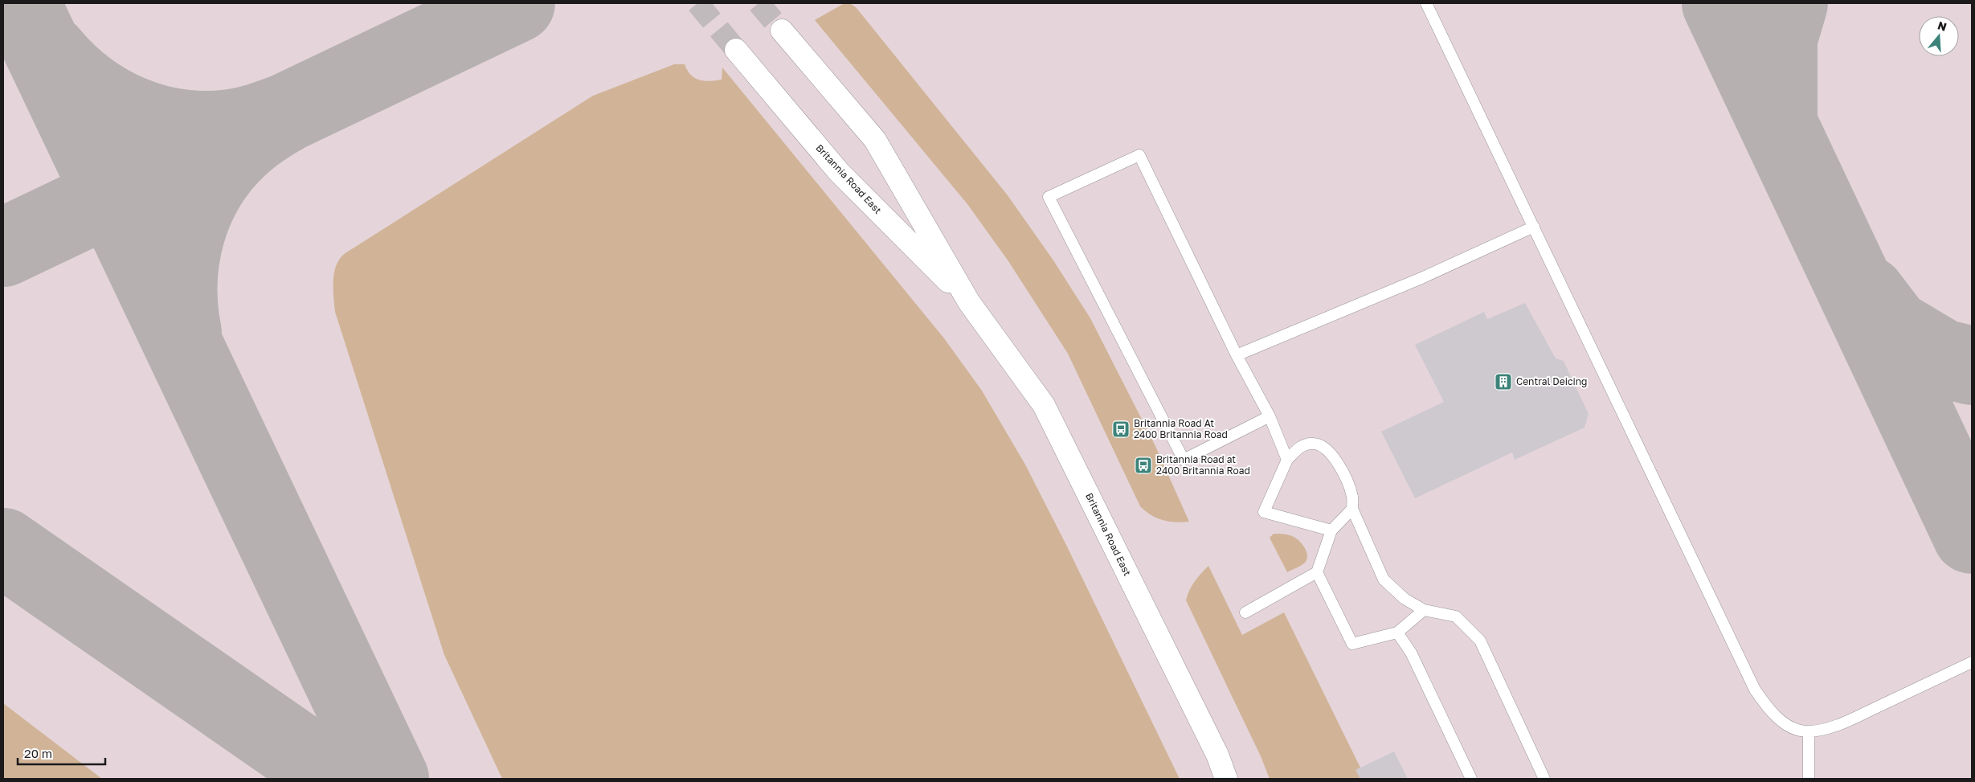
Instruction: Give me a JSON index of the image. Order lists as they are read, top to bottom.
{
  "streets": {
    "street": ["Britannia Road East"]
  },
  "places": {
    "building": ["Central Deicing"],
    "bus stop": ["Britannia Road At 2400 Britannia Road", "Britannia Road at 2400 Britannia Road"]
  },
  "scale_bar": "20 m",
  "north": "top"
}
